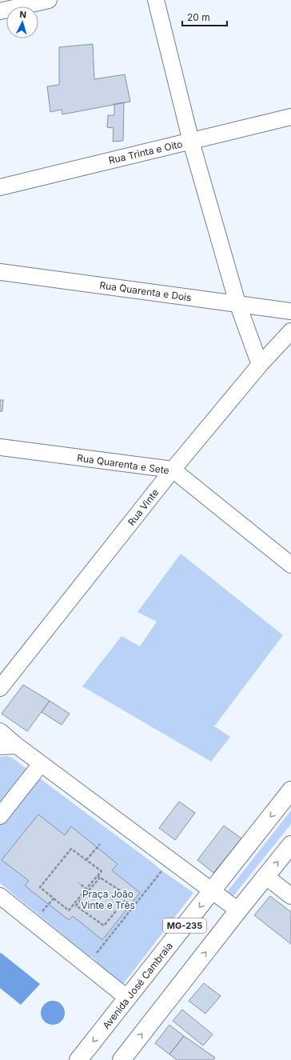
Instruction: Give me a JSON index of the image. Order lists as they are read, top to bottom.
{
  "streets": {
    "main road": ["MG-235", "Avenida José Cambraia"],
    "street": [
      "Rua Trinta e Oito",
      "Rua Quarenta e Dois",
      "Rua Quarenta e Sete",
      "Rua Vinte"
    ]
  },
  "crossings": [
    ["Rua Quarenta e Sete", "Rua Vinte"]
  ],
  "parks": ["Praça João Vinte e Três"],
  "scale_bar": "20 m",
  "north": "top"
}
